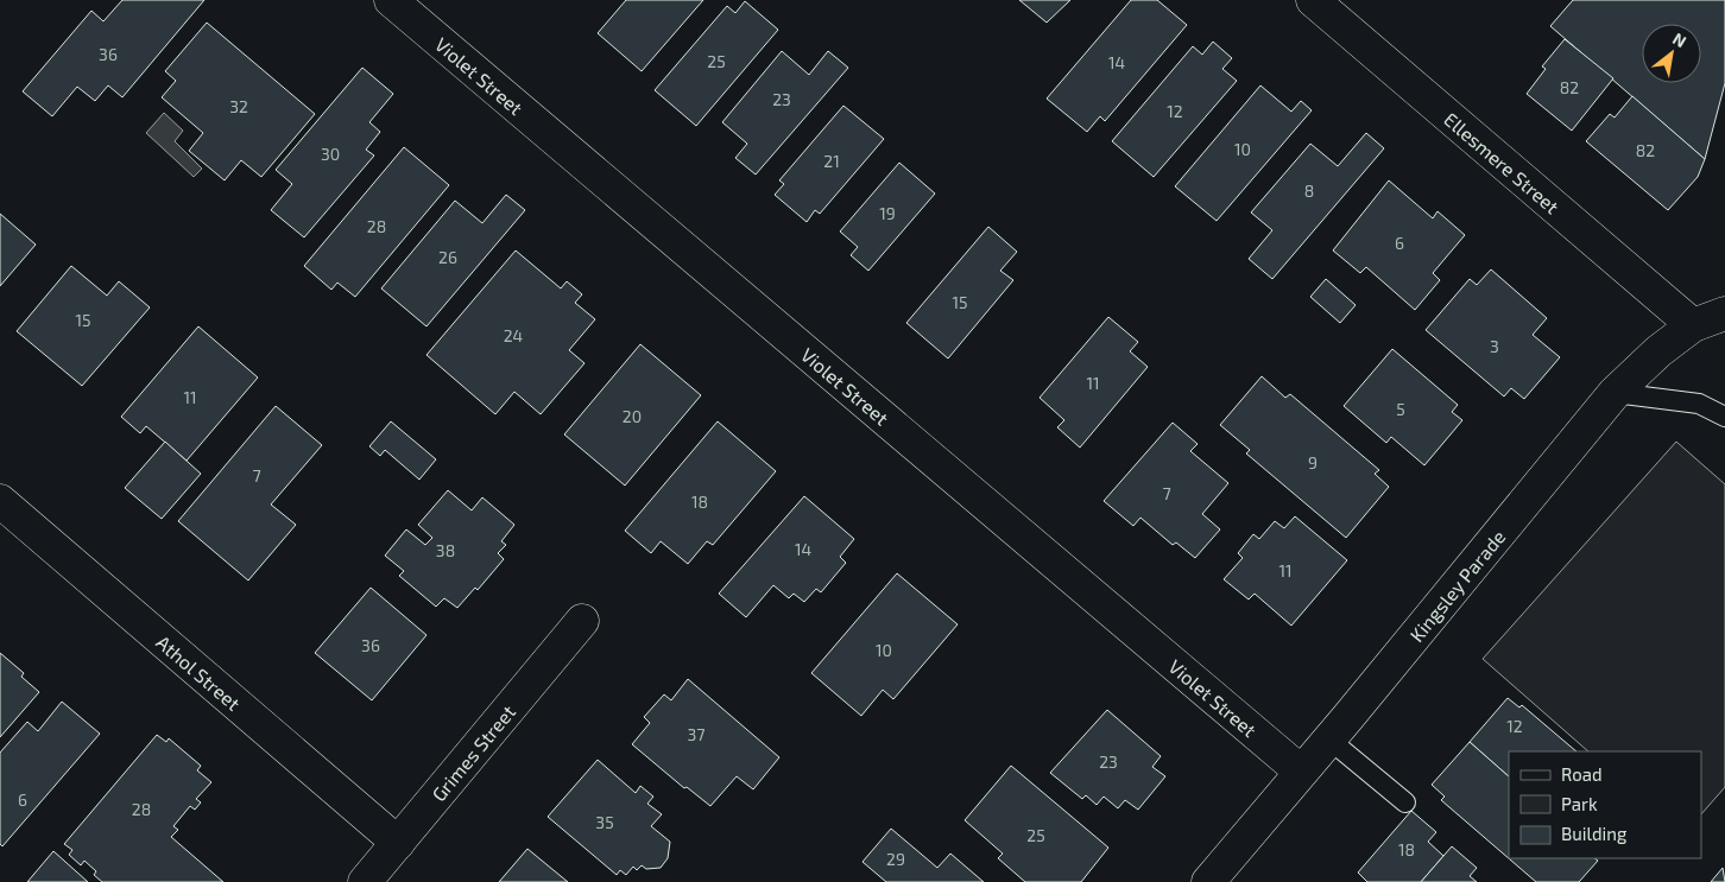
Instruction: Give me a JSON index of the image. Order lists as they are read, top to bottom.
{
  "streets": {
    "street": [
      "Violet Street",
      "Ellesmere Street",
      "Kingsley Parade",
      "Athol Street",
      "Grimes Street"
    ]
  },
  "crossings": [
    ["Violet Street", "Kingsley Parade"],
    ["Ellesmere Street", "Kingsley Parade"],
    ["Athol Street", "Grimes Street"]
  ],
  "house_numbers": [
    "36",
    "25",
    "14",
    "82",
    "23",
    "32",
    "12",
    "10",
    "82",
    "30",
    "21",
    "8",
    "19",
    "28",
    "6",
    "26",
    "15",
    "15",
    "24",
    "3",
    "11",
    "11",
    "5",
    "20",
    "9",
    "7",
    "7",
    "18",
    "14",
    "38",
    "11",
    "36",
    "10",
    "12",
    "37",
    "23",
    "6",
    "28",
    "35",
    "25",
    "18",
    "29"
  ],
  "legend": ["Road", "Park", "Building"],
  "north": "top right"
}
